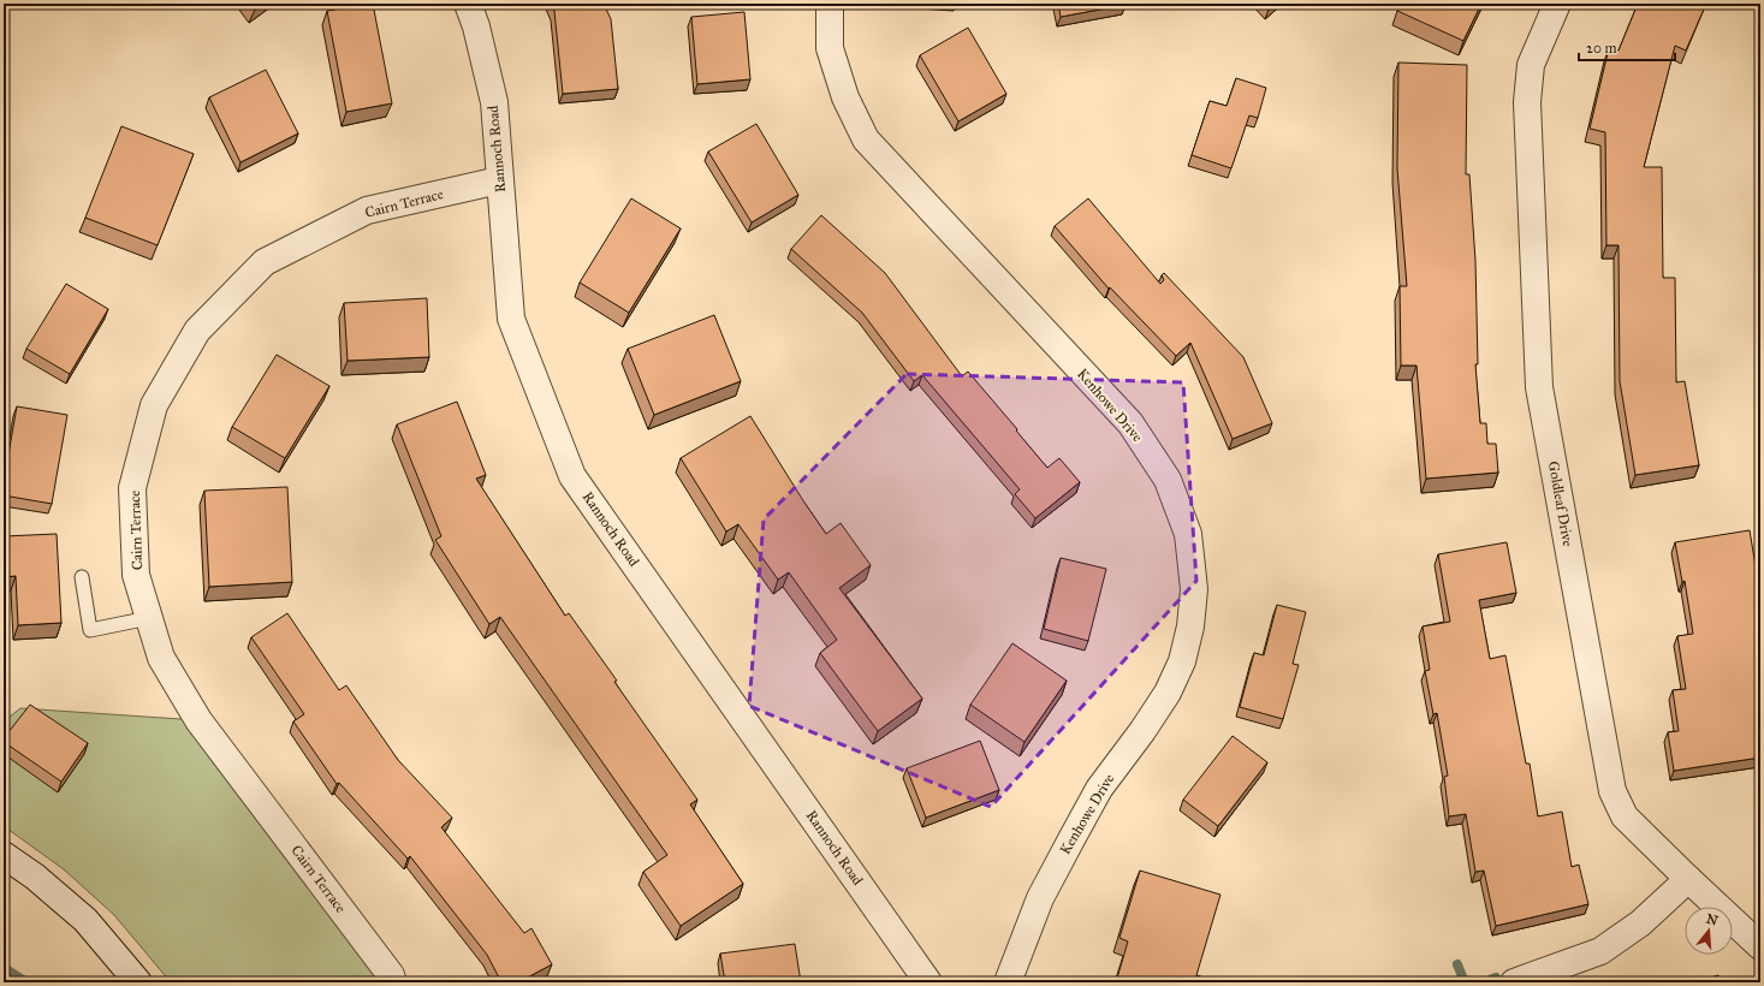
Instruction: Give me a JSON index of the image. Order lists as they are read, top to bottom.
{
  "streets": {
    "street": [
      "Rannoch Road",
      "Cairn Terrace",
      "Kenhowe Drive",
      "Goldleaf Drive"
    ]
  },
  "crossings": [
    ["Rannoch Road", "Cairn Terrace"]
  ],
  "scale_bar": "20 m",
  "north": "top"
}
